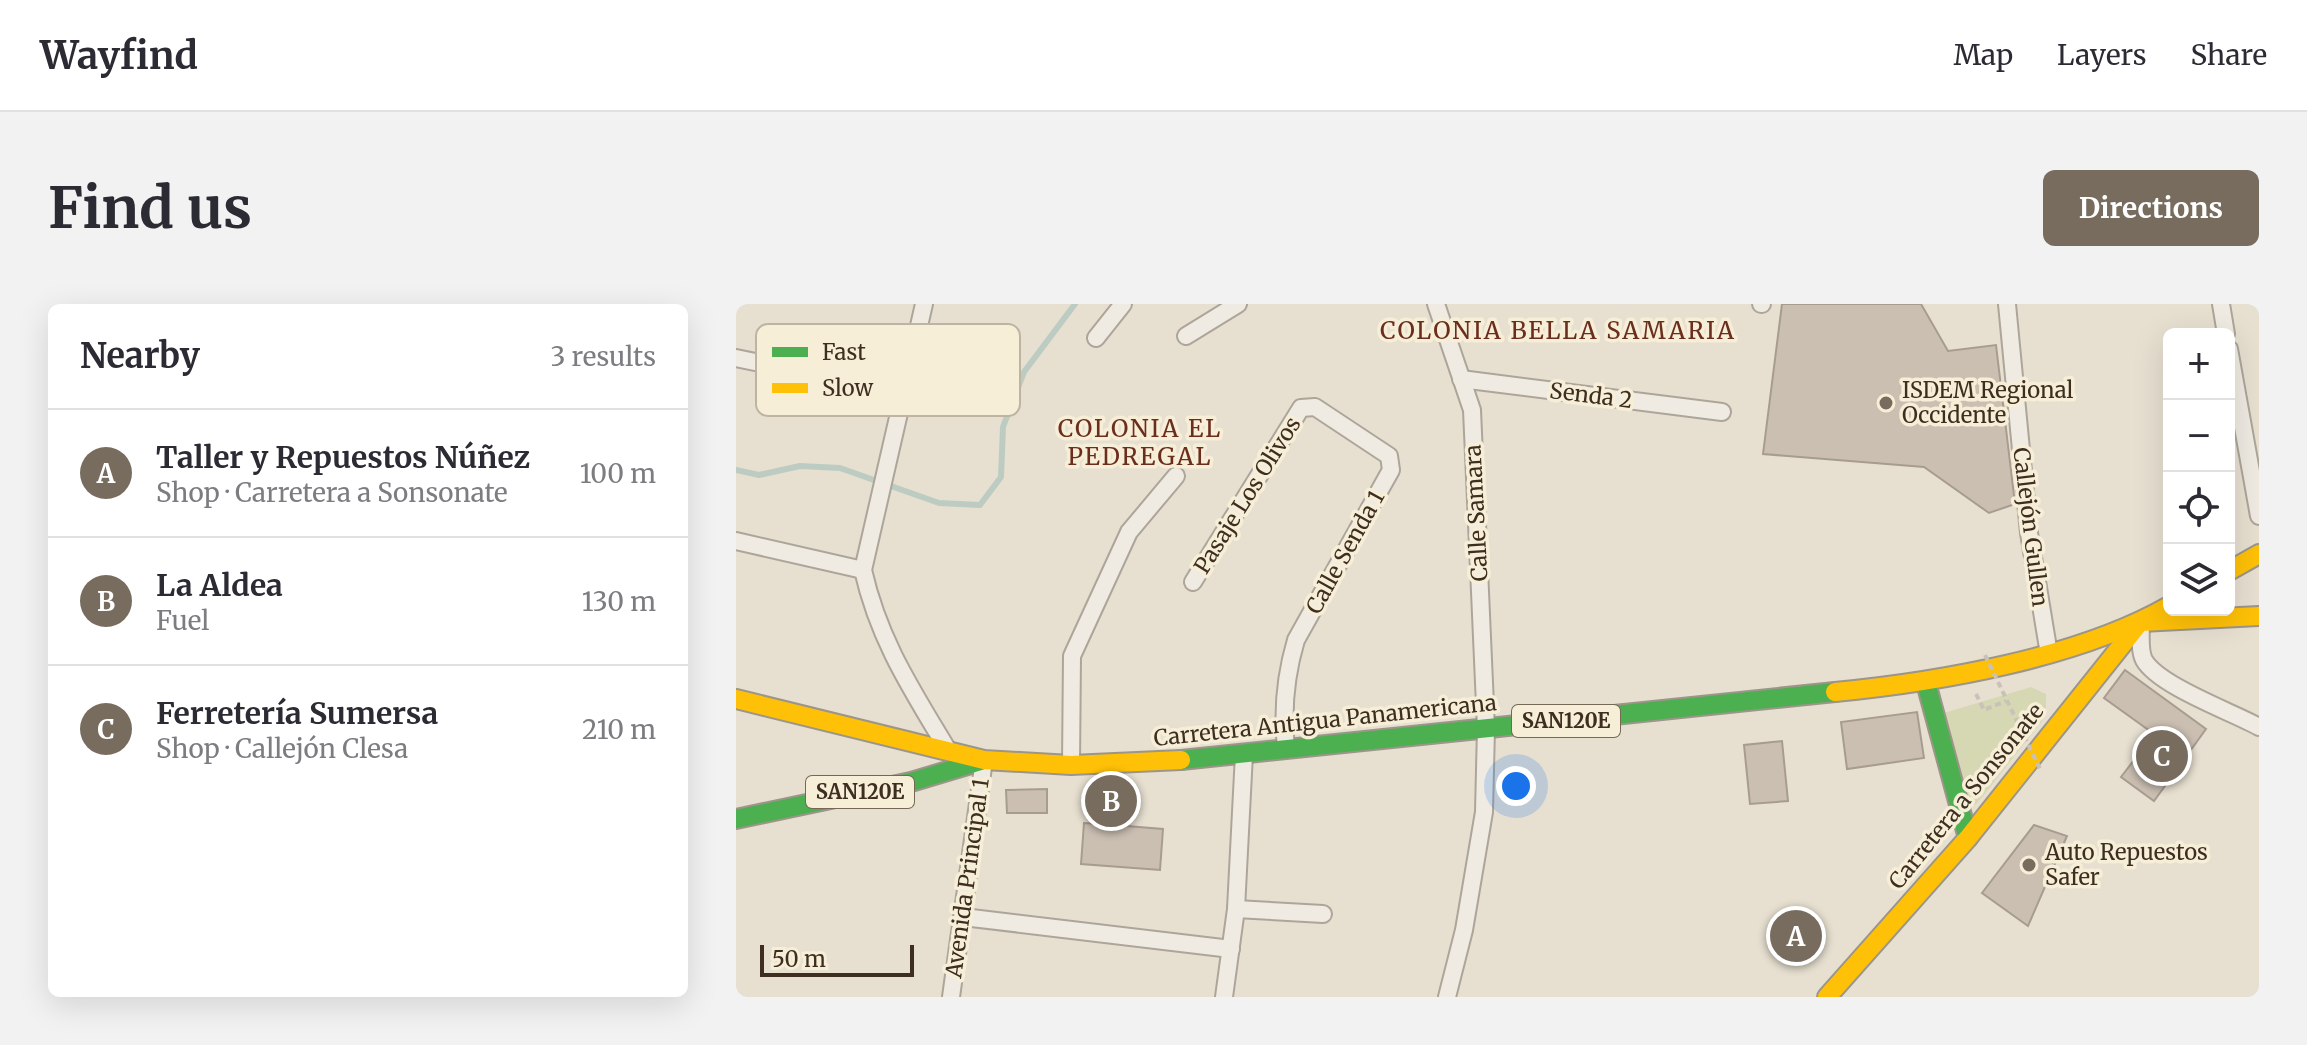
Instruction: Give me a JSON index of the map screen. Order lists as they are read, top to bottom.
{
  "streets": {
    "main road": ["Carretera Antigua Panamericana", "SAN120E", "Carretera a Sonsonate"],
    "street": [
      "Senda 2",
      "Pasaje Los Olivos",
      "Calle Samara",
      "Callejón Gullen",
      "Calle Senda 1",
      "Avenida Principal 1"
    ]
  },
  "crossings": [
    ["Senda 2", "Calle Samara"],
    ["Pasaje Los Olivos", "Calle Senda 1"],
    ["Calle Samara", "Carretera Antigua Panamericana"],
    ["Callejón Gullen", "Carretera Antigua Panamericana"],
    ["Calle Senda 1", "Carretera Antigua Panamericana"],
    ["Carretera Antigua Panamericana", "Carretera a Sonsonate"],
    ["Carretera Antigua Panamericana", "Avenida Principal 1"]
  ],
  "districts": ["COLONIA BELLA SAMARIA", "COLONIA EL PEDREGAL"],
  "places": ["ISDEM Regional Occidente", "Auto Repuestos Safer"],
  "legend": ["Fast", "Slow"],
  "scale_bar": "50 m",
  "page": {
    "header": "Wayfind",
    "nav": ["Map", "Layers", "Share"],
    "buttons": "Directions",
    "title": "Find us",
    "heading": ["Nearby", "3 results"],
    "map_buttons": ["+", "−"],
    "list": [
      {
        "mark": "A",
        "name": "Taller y Repuestos Núñez",
        "note": "Shop · Carretera a Sonsonate",
        "value": "100 m"
      },
      {
        "mark": "B",
        "name": "La Aldea",
        "note": "Fuel",
        "value": "130 m"
      },
      {
        "mark": "C",
        "name": "Ferretería Sumersa",
        "note": "Shop · Callejón Clesa",
        "value": "210 m"
      }
    ],
    "pins": ["C", "B", "A"],
    "scale": "50 m"
  }
}
